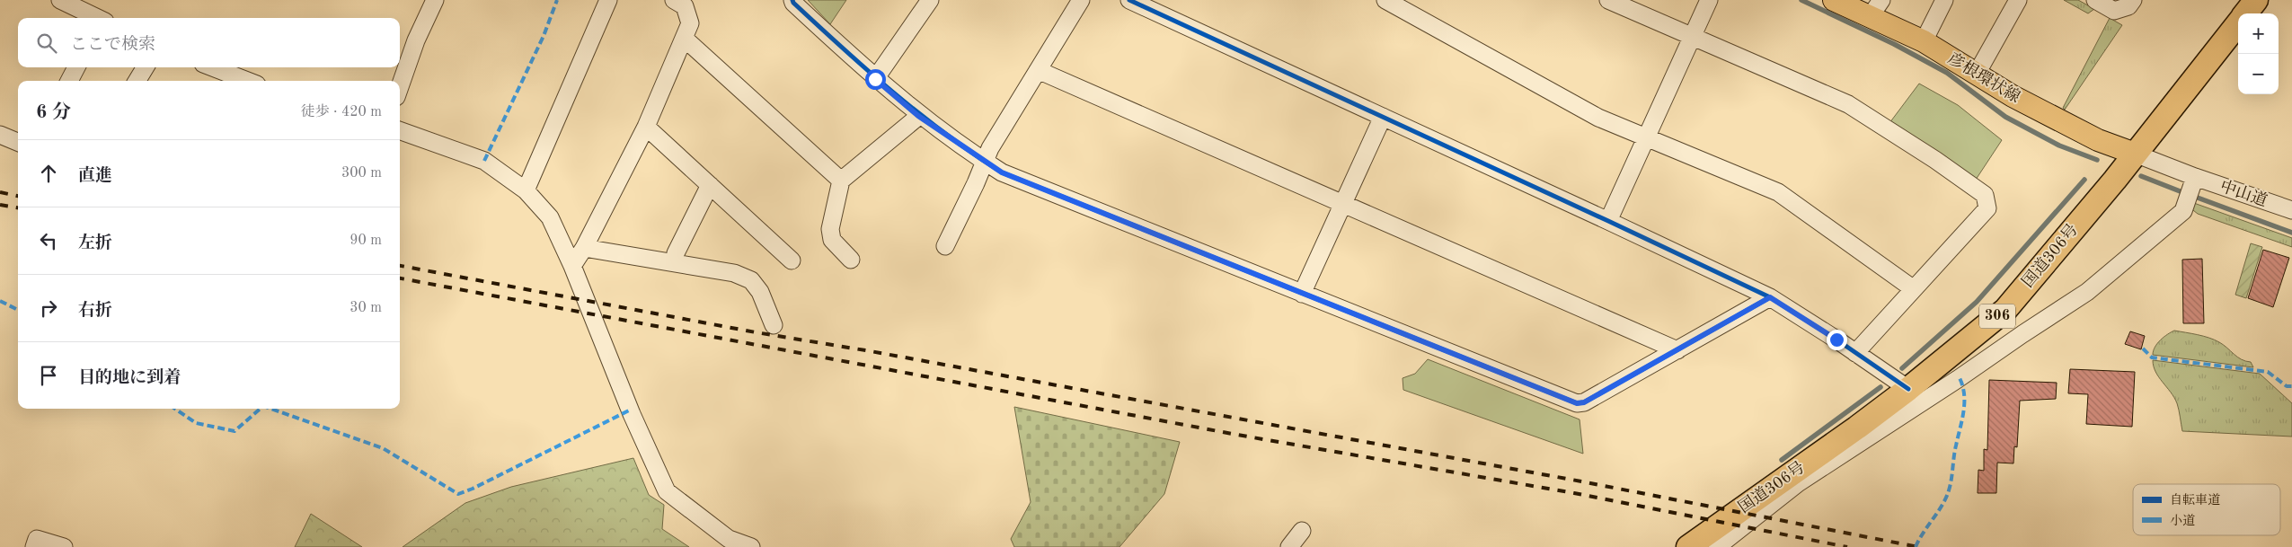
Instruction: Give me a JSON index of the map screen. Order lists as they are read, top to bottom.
{
  "streets": {
    "highway": ["国道306号", "306"],
    "main road": ["彦根環状線"],
    "street": ["中山道"]
  },
  "crossings": [
    ["彦根環状線", "中山道"],
    ["彦根環状線", "国道306号"],
    ["中山道", "国道306号"]
  ],
  "legend": ["自転車道", "小道"],
  "page": {
    "map_buttons": ["+", "−"],
    "search": "ここで検索",
    "heading": ["6 分", "徒歩 · 420 m"],
    "list": [
      ["直進", "300 m"],
      ["左折", "90 m"],
      ["右折", "30 m"],
      "目的地に到着"
    ]
  }
}
